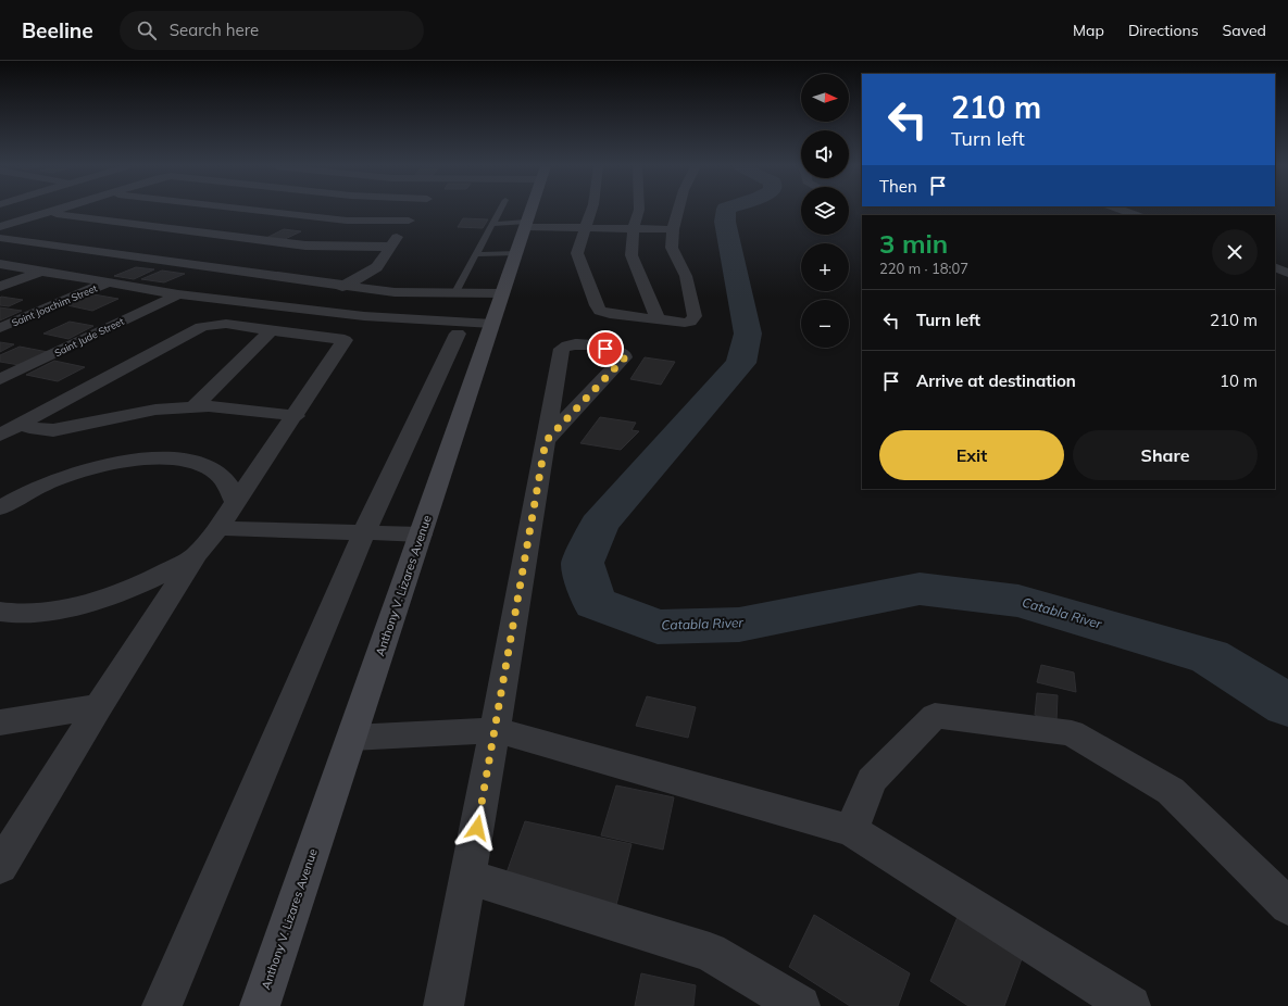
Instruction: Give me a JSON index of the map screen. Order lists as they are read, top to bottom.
{
  "streets": {
    "main road": ["Anthony V. Lizares Avenue"],
    "street": ["Saint Joachim Street", "Saint Jude Street"]
  },
  "water": ["Catabla River"],
  "north": "right",
  "page": {
    "header": "Beeline",
    "search": "Search here",
    "nav": ["Map", "Directions", "Saved"],
    "map_buttons": ["+", "−"],
    "turn": ["210 m", "Turn left"],
    "then": "Then",
    "heading": ["3 min", "220 m · 18:07"],
    "list": [
      {
        "name": "Turn left",
        "value": "210 m"
      },
      {
        "name": "Arrive at destination",
        "value": "10 m"
      }
    ],
    "buttons": ["Exit", "Share"]
  }
}
